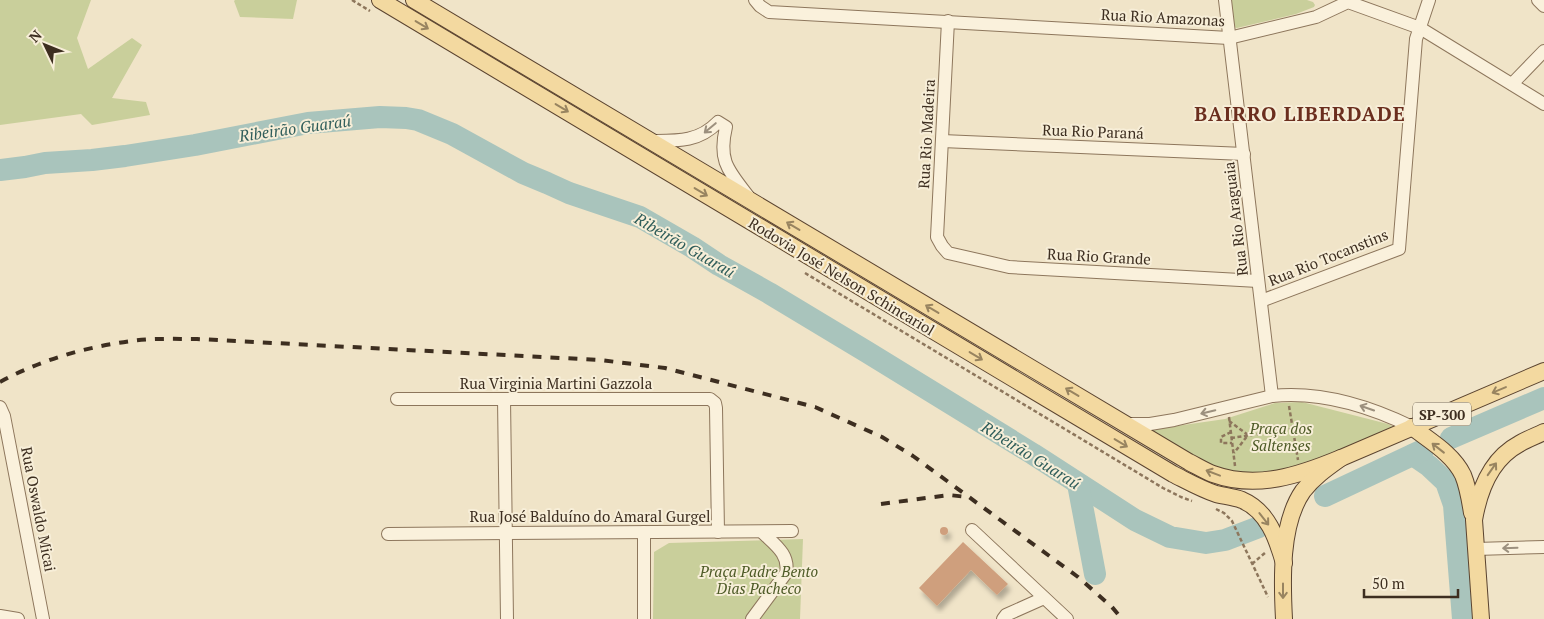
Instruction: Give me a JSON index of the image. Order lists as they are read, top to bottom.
{
  "streets": {
    "main road": ["Rodovia José Nelson Schincariol", "SP-300"],
    "street": [
      "Rua Rio Amazonas",
      "Rua Rio Paraná",
      "Rua Rio Madeira",
      "Rua Rio Araguaia",
      "Rua Rio Grande",
      "Rua Rio Tocanstins",
      "Rua Virginia Martini Gazzola",
      "Rua Oswaldo Micai",
      "Rua José Balduíno do Amaral Gurgel"
    ]
  },
  "crossings": [
    ["Rua Rio Amazonas", "Rua Rio Madeira"],
    ["Rua Rio Amazonas", "Rua Rio Araguaia"],
    ["Rua Rio Amazonas", "Rua Rio Tocanstins"],
    ["Rua Rio Paraná", "Rua Rio Madeira"],
    ["Rua Rio Paraná", "Rua Rio Araguaia"],
    ["Rua Rio Madeira", "Rua Rio Grande"],
    ["Rua Rio Araguaia", "Rua Rio Grande"],
    ["Rua Rio Araguaia", "Rua Rio Tocanstins"],
    ["Rodovia José Nelson Schincariol", "SP-300"],
    ["Rua Virginia Martini Gazzola", "Rua José Balduíno do Amaral Gurgel"]
  ],
  "districts": ["BAIRRO LIBERDADE"],
  "water": ["Ribeirão Guaraú"],
  "parks": ["Praça dos Saltenses", "Praça Padre Bento Dias Pacheco"],
  "scale_bar": "50 m",
  "north": "top left"
}
